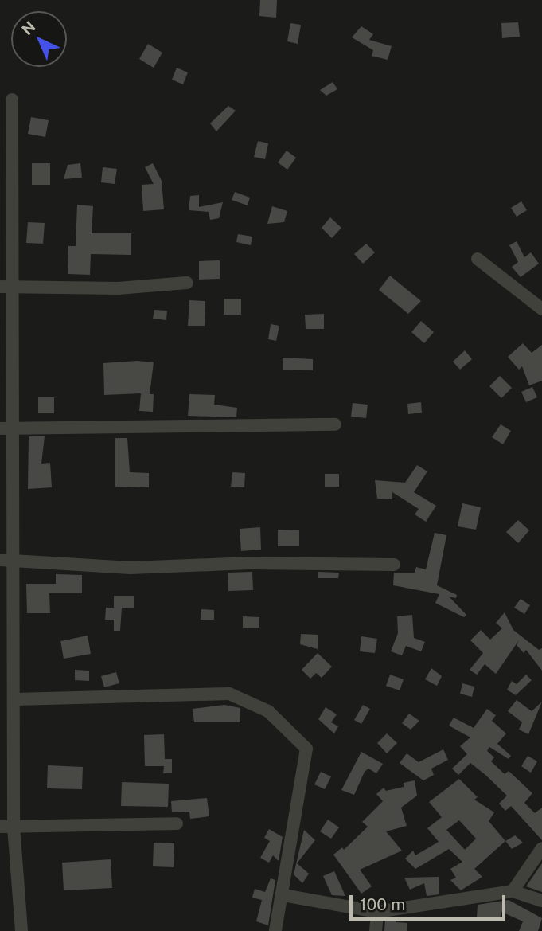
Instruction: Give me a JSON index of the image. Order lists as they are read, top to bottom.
{
  "scale_bar": "100 m",
  "north": "top left"
}
